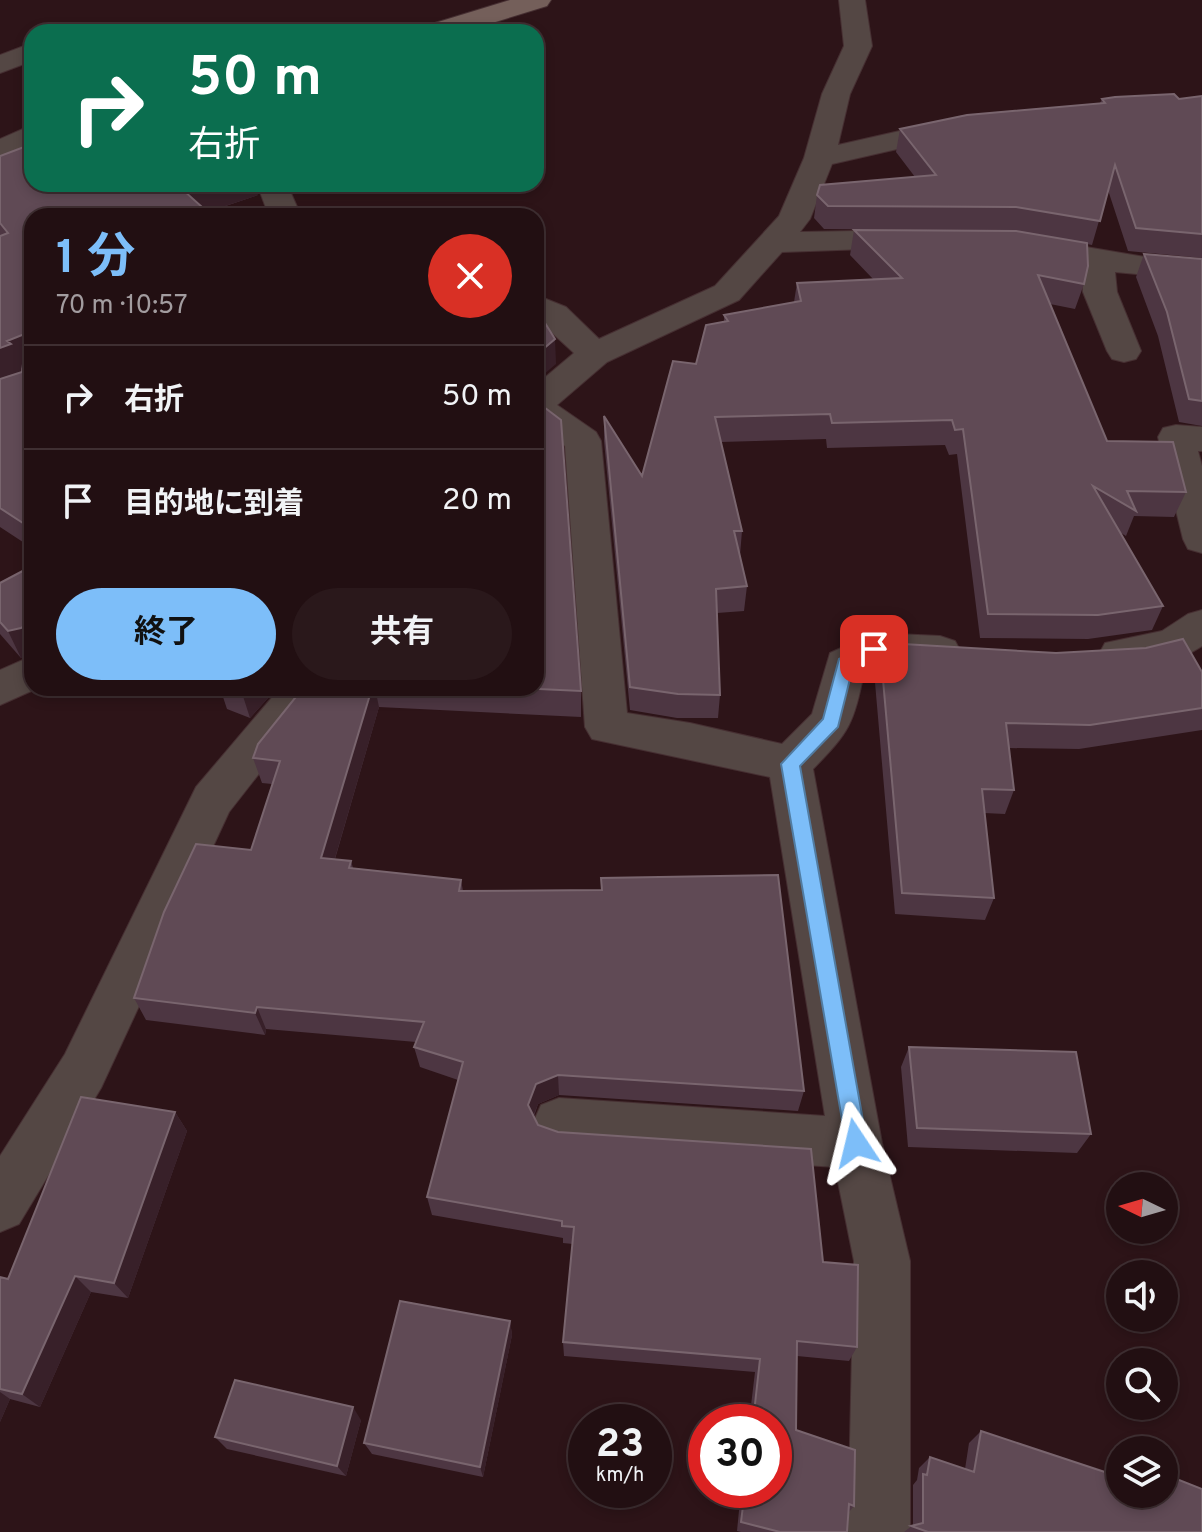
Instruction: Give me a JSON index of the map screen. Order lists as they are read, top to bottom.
{
  "north": "left",
  "page": {
    "turn": ["50 m", "右折"],
    "heading": ["1 分", "70 m · 10:57"],
    "list": [
      {
        "name": "右折",
        "value": "50 m"
      },
      {
        "name": "目的地に到着",
        "value": "20 m"
      }
    ],
    "buttons": ["終了", "共有"],
    "speed": "23 km/h",
    "limit": "30"
  }
}
